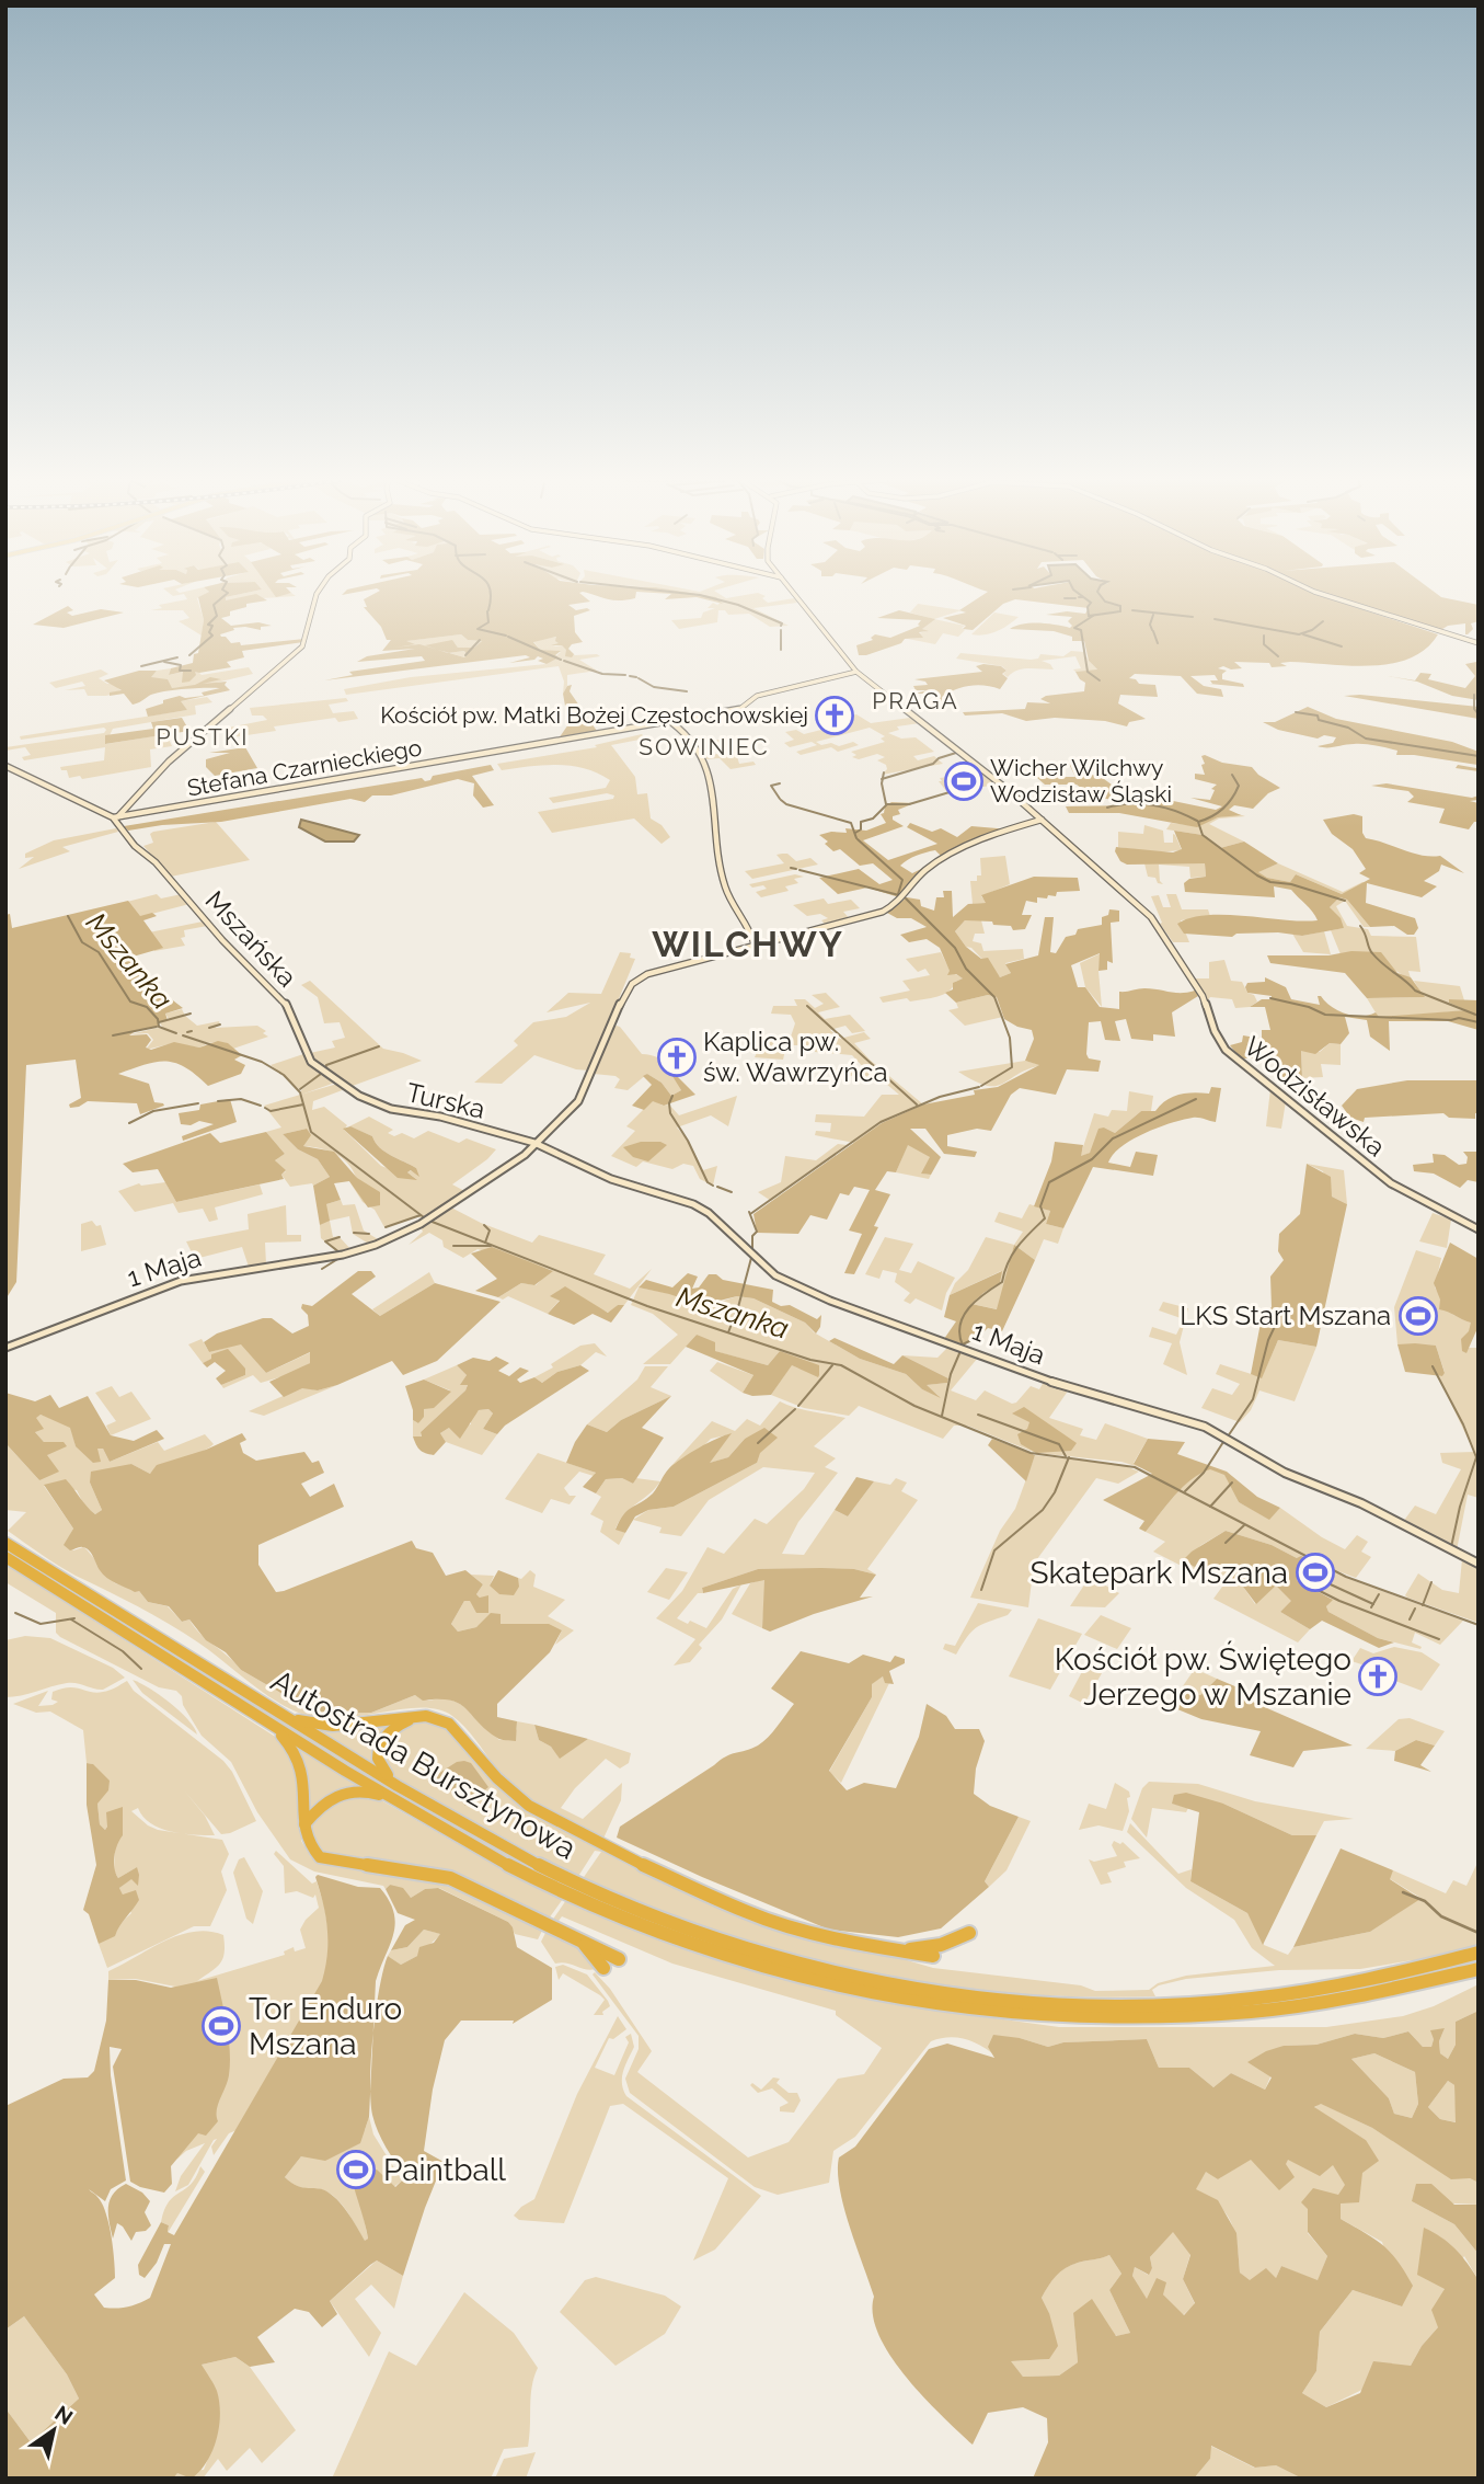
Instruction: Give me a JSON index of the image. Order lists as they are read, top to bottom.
{
  "streets": {
    "highway": ["Autostrada Bursztynowa"],
    "street": [
      "Stefana Czarnieckiego",
      "Mszańska",
      "Wodzisławska",
      "Turska",
      "1 Maja"
    ]
  },
  "crossings": [
    ["Stefana Czarnieckiego", "Mszańska"],
    ["Stefana Czarnieckiego", "Wodzisławska"],
    ["Mszańska", "Turska"],
    ["Turska", "1 Maja"]
  ],
  "districts": [
    "PRAGA",
    "PUSTKI",
    "SOWINIEC",
    "WILCHWY"
  ],
  "water": ["Mszanka"],
  "places": {
    "church": ["Kościół pw. Matki Bożej Częstochowskiej", "Kaplica pw. św. Wawrzyńca", "Kościół pw. Świętego Jerzego w Mszanie"],
    "sports": [
      "Wicher Wilchwy Wodzisław Śląski",
      "LKS Start Mszana",
      "Skatepark Mszana",
      "Tor Enduro Mszana",
      "Paintball"
    ]
  },
  "north": "top right"
}
